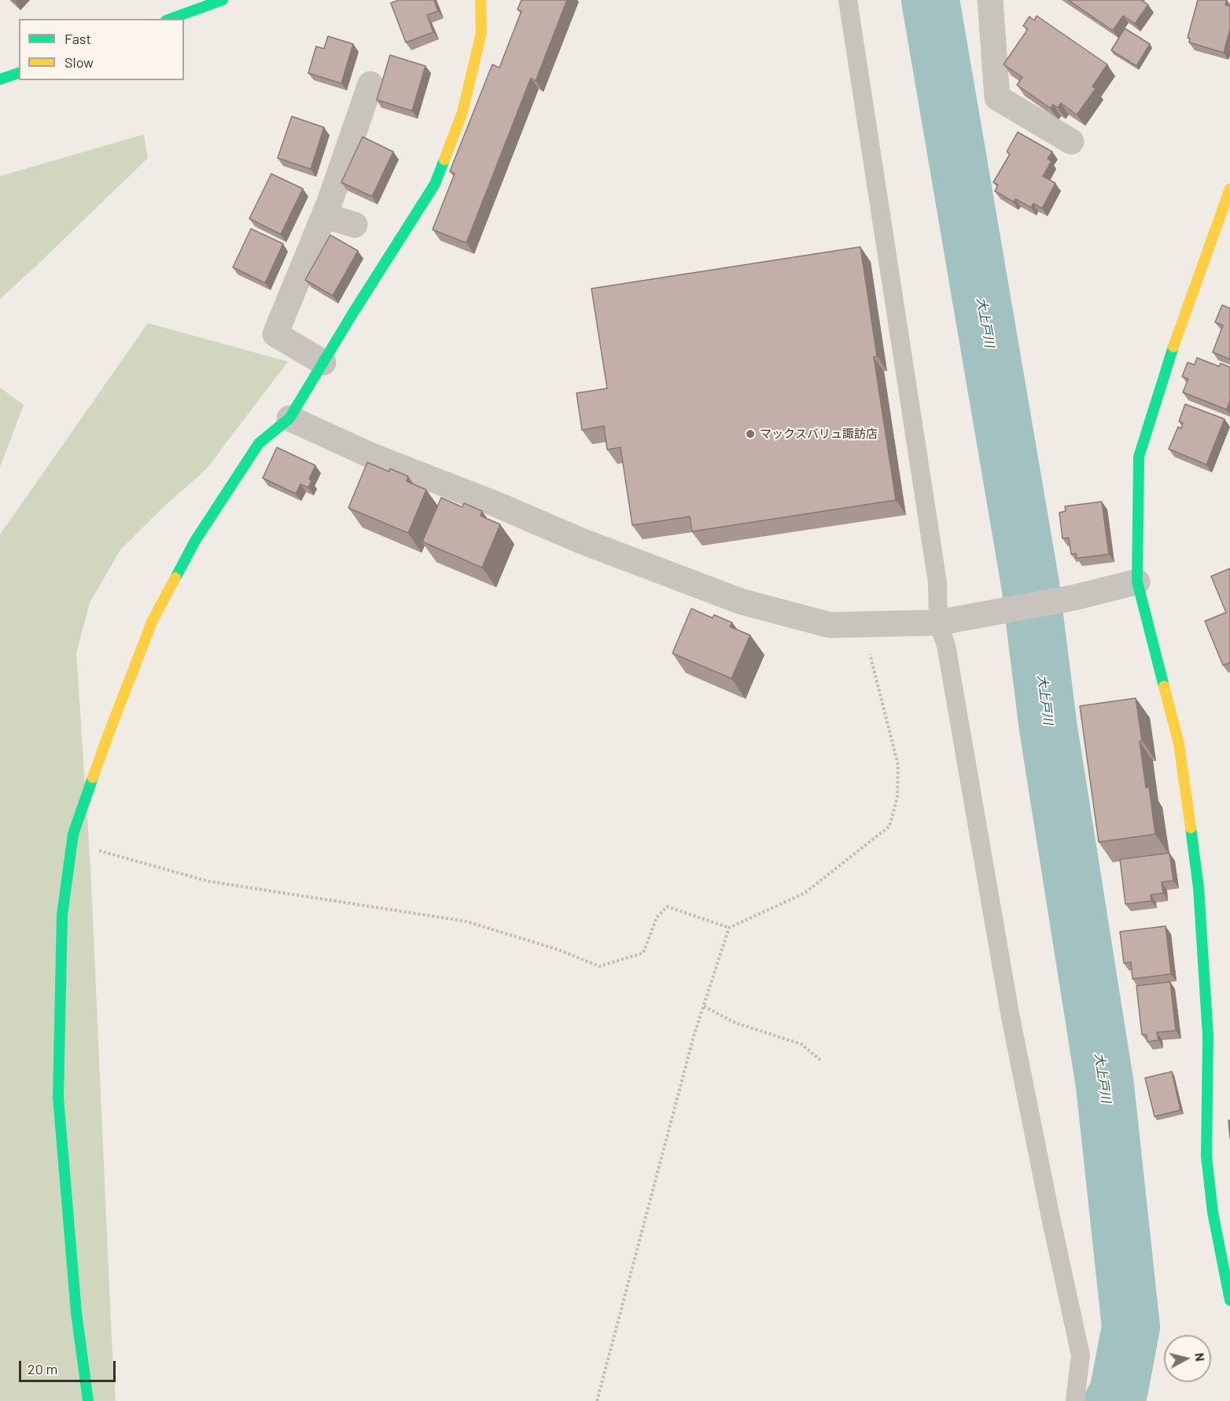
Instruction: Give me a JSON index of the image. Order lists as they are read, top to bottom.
{
  "water": ["大上戸川"],
  "places": ["マックスバリュ諏訪店"],
  "legend": ["Fast", "Slow"],
  "scale_bar": "20 m",
  "north": "right"
}
